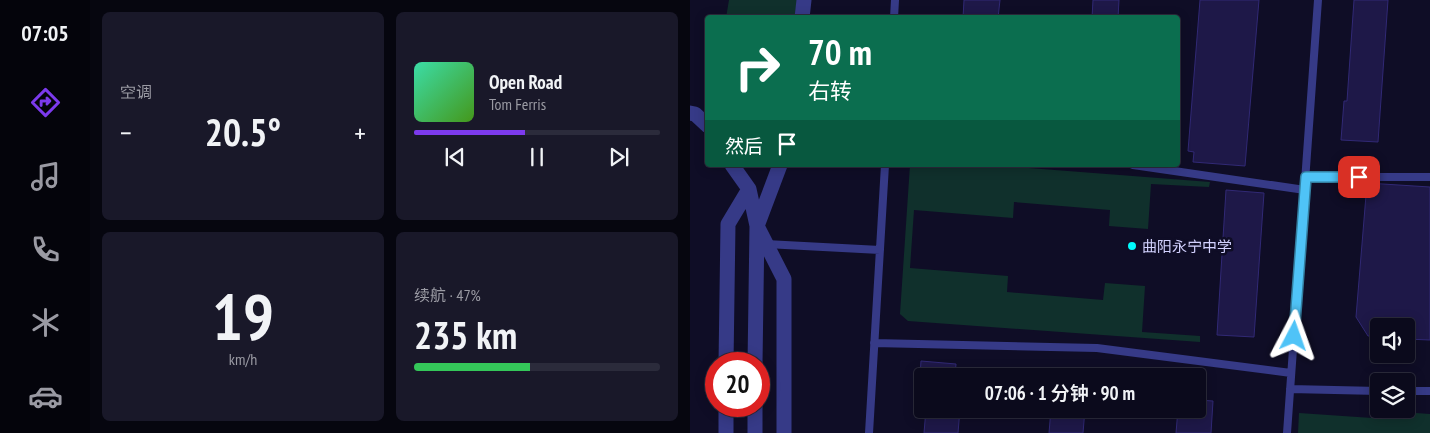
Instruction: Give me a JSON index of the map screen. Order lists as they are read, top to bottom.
{
  "places": ["曲阳永宁中学"],
  "page": {
    "tabs": "07:05",
    "tile": [
      "空调",
      ["19", "km/h"],
      ["续航 · 47%", "235 km"]
    ],
    "turn": ["70 m", "右转"],
    "song": ["Open Road", "Tom Ferris"],
    "heat": ["−", "20.5°", "+"],
    "then": "然后",
    "limit": "20",
    "trip": "07:06 · 1 分钟 · 90 m"
  }
}
